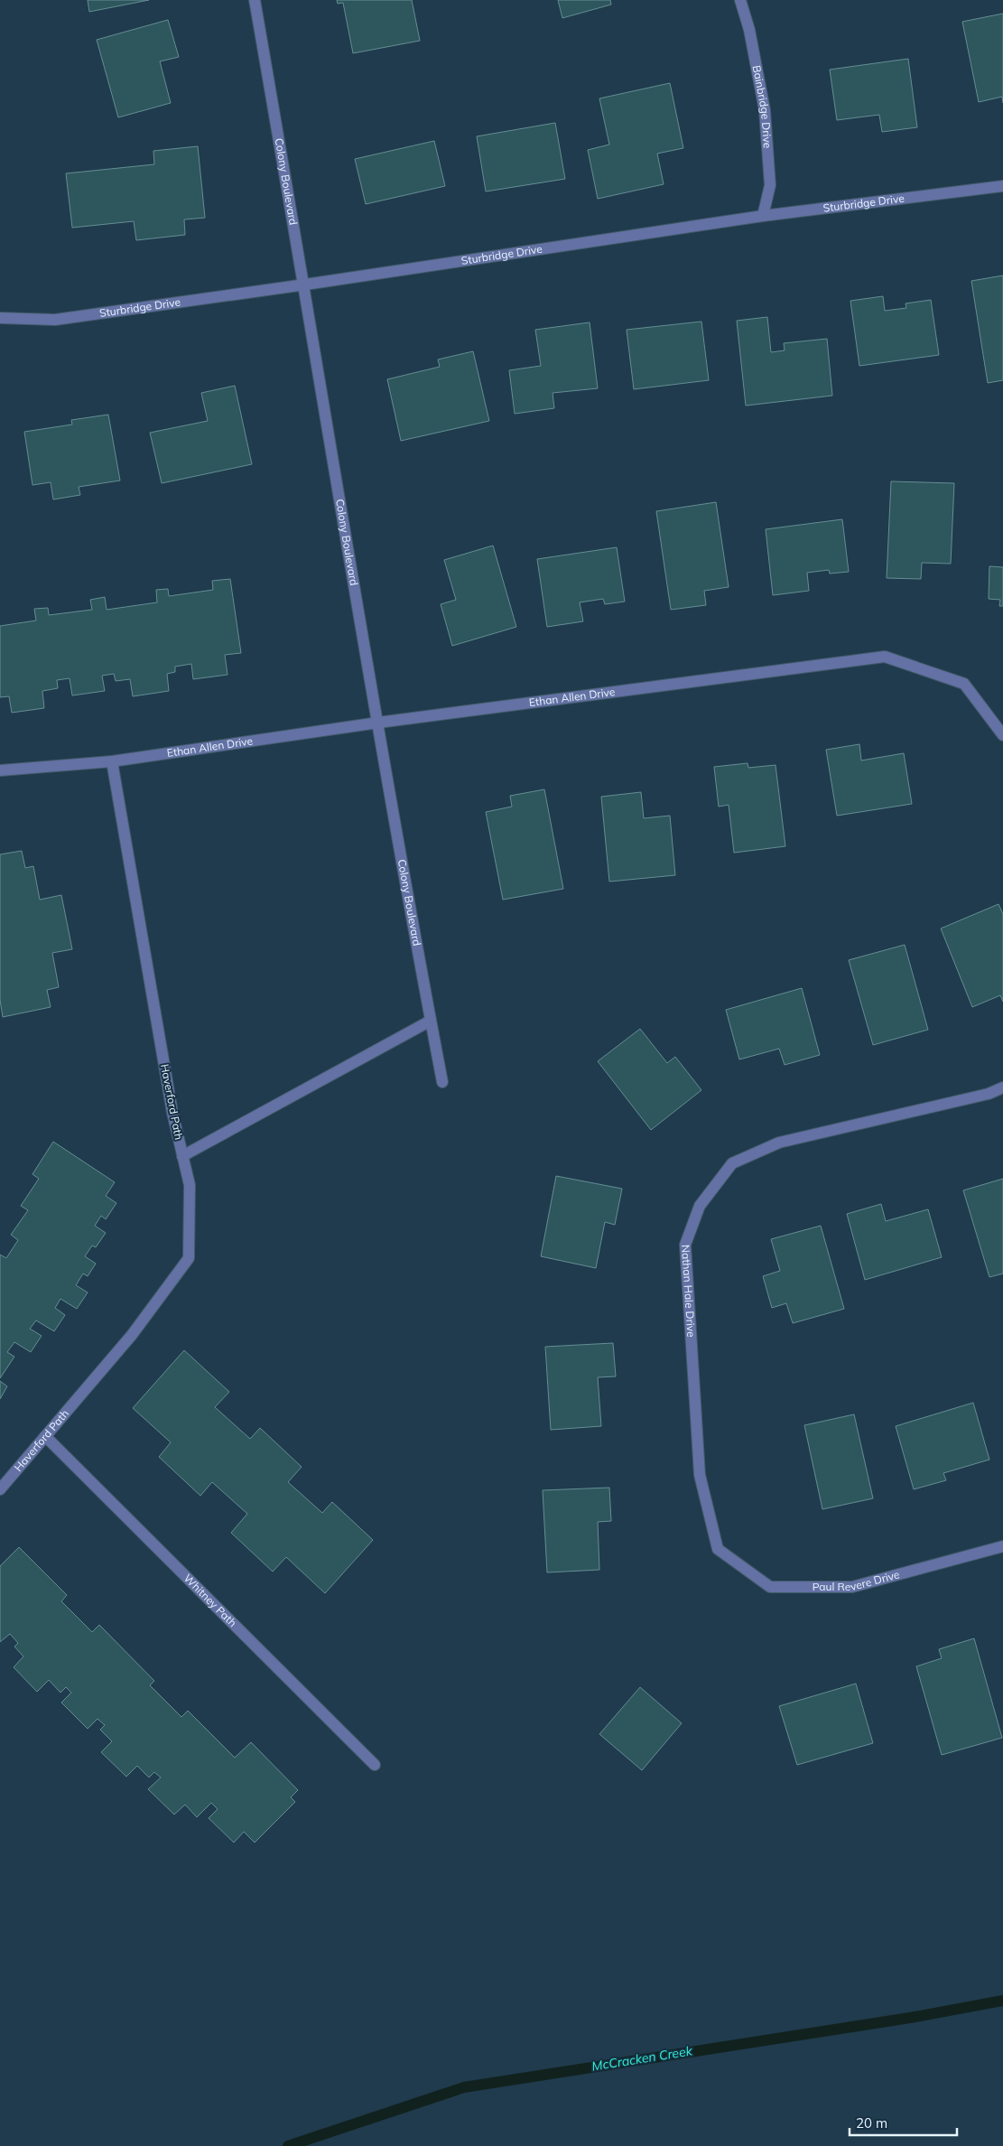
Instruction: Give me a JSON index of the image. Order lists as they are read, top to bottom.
{
  "streets": {
    "street": [
      "Bainbridge Drive",
      "Colony Boulevard",
      "Sturbridge Drive",
      "Ethan Allen Drive",
      "Haverford Path",
      "Nathan Hale Drive",
      "Paul Revere Drive",
      "Whitney Path"
    ]
  },
  "crossings": [
    ["Bainbridge Drive", "Sturbridge Drive"],
    ["Colony Boulevard", "Sturbridge Drive"],
    ["Colony Boulevard", "Ethan Allen Drive"],
    ["Ethan Allen Drive", "Haverford Path"],
    ["Haverford Path", "Whitney Path"],
    ["Nathan Hale Drive", "Paul Revere Drive"]
  ],
  "water": ["McCracken Creek"],
  "scale_bar": "20 m"
}
